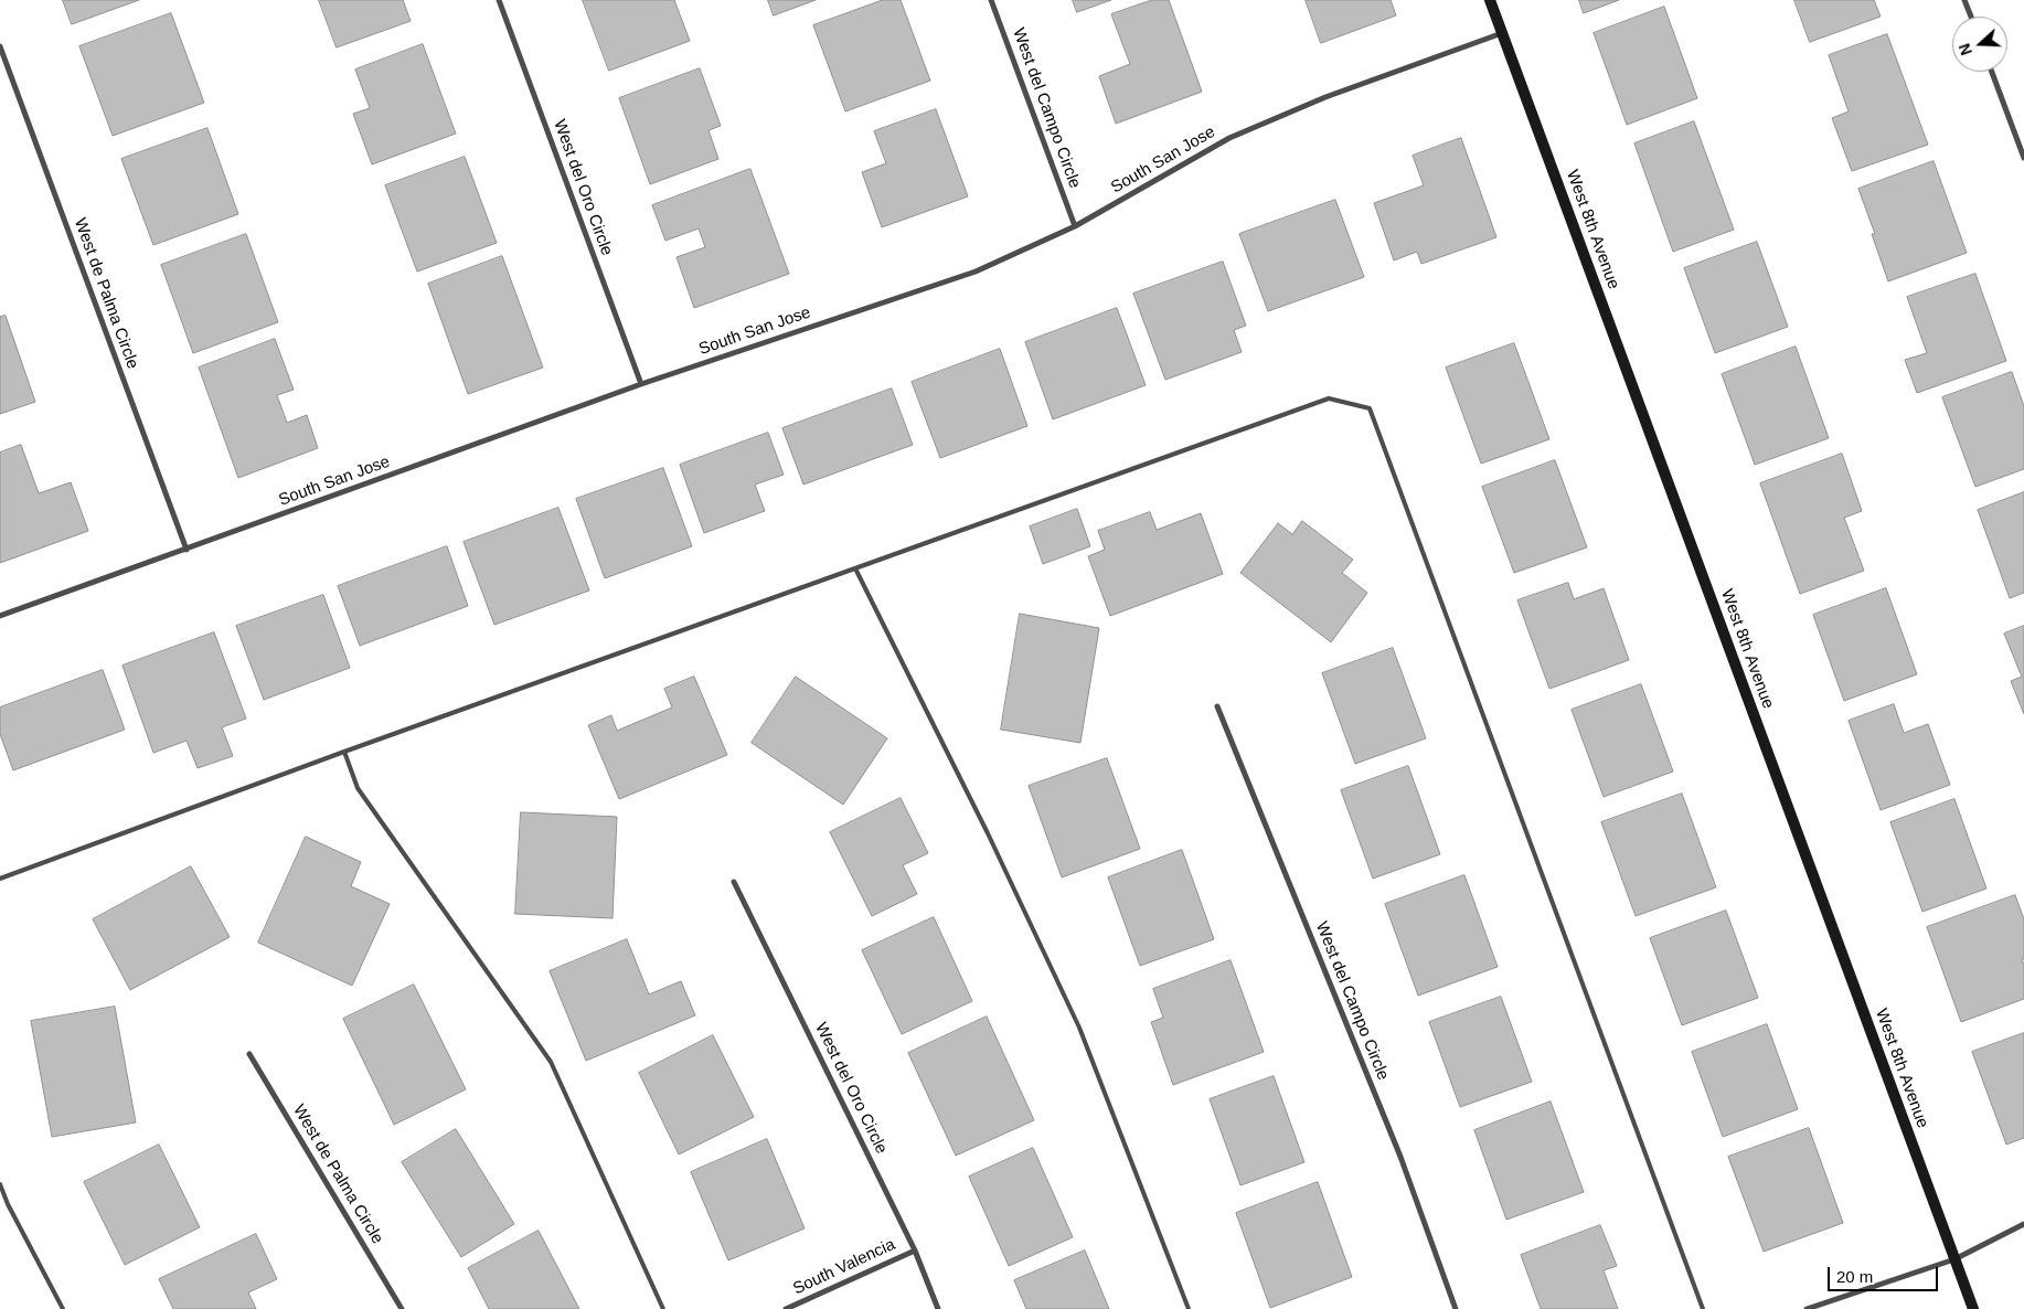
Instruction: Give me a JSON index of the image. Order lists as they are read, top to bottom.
{
  "streets": {
    "street": [
      "West del Campo Circle",
      "South San Jose",
      "West del Oro Circle",
      "West 8th Avenue",
      "West de Palma Circle",
      "South Valencia"
    ]
  },
  "crossings": [
    ["West del Campo Circle", "South San Jose"],
    ["South San Jose", "West del Oro Circle"],
    ["South San Jose", "West 8th Avenue"],
    ["South San Jose", "West de Palma Circle"],
    ["West del Oro Circle", "South Valencia"]
  ],
  "scale_bar": "20 m",
  "north": "left"
}
